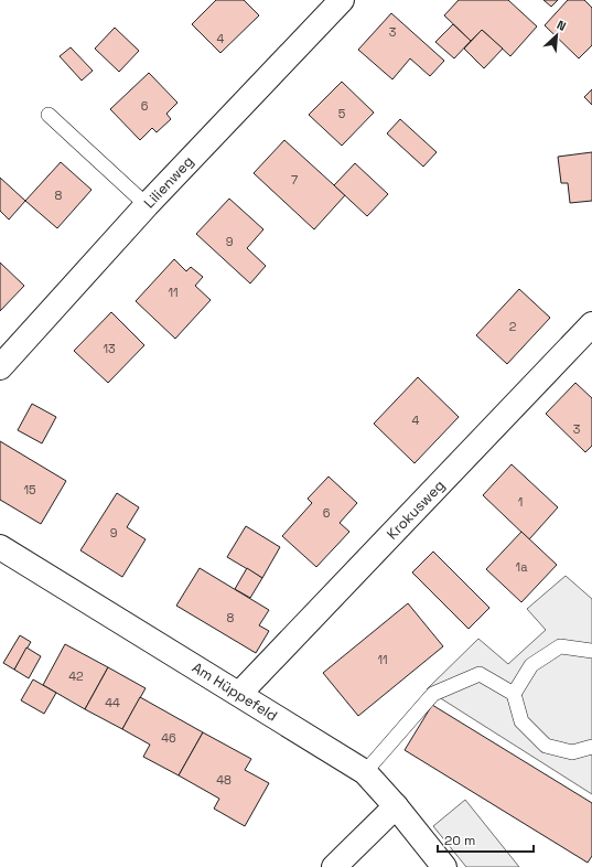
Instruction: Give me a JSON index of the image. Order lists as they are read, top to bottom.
{
  "streets": {
    "street": ["Lilienweg", "Krokusweg", "Am Hüppefeld"]
  },
  "crossings": [
    ["Krokusweg", "Am Hüppefeld"]
  ],
  "house_numbers": [
    "3",
    "4",
    "6",
    "5",
    "7",
    "8",
    "9",
    "11",
    "2",
    "13",
    "4",
    "3",
    "15",
    "1",
    "6",
    "9",
    "1a",
    "8",
    "11",
    "42",
    "44",
    "46",
    "48"
  ],
  "scale_bar": "20 m",
  "north": "top right"
}
